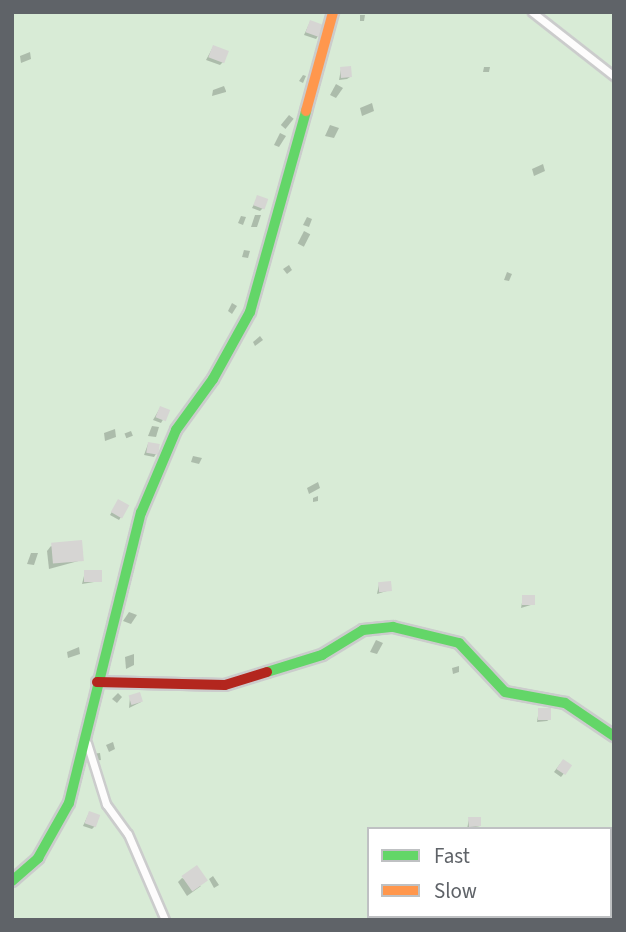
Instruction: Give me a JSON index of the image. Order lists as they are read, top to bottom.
{
  "legend": ["Fast", "Slow"]
}
